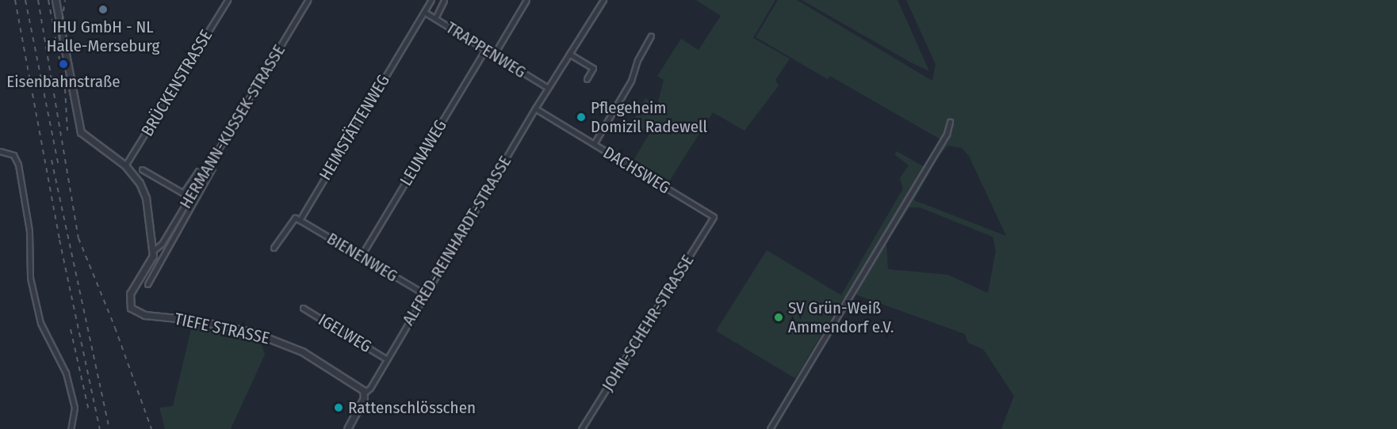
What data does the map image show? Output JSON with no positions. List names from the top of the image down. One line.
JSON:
{"streets":{"street":["TRAPPENWEG","BRÜCKENSTRASSE","HERMANN-KUSSEK-STRASSE","HEIMSTÄTTENWEG","LEUNAWEG","DACHSWEG","ALFRED-REINHARDT-STRASSE","BIENENWEG","JOHN-SCHEHR-STRASSE","TIEFE STRASSE","IGELWEG"]},"crossings":[["TRAPPENWEG","HEIMSTÄTTENWEG"],["TRAPPENWEG","LEUNAWEG"],["TRAPPENWEG","ALFRED-REINHARDT-STRASSE"],["HERMANN-KUSSEK-STRASSE","TIEFE STRASSE"],["HEIMSTÄTTENWEG","BIENENWEG"],["LEUNAWEG","BIENENWEG"],["DACHSWEG","ALFRED-REINHARDT-STRASSE"],["DACHSWEG","JOHN-SCHEHR-STRASSE"],["ALFRED-REINHARDT-STRASSE","BIENENWEG"],["ALFRED-REINHARDT-STRASSE","TIEFE STRASSE"],["ALFRED-REINHARDT-STRASSE","IGELWEG"]],"places":["IHU GmbH - NL Halle-Merseburg","Eisenbahnstraße","Pflegeheim Domizil Radewell","SV Grün-Weiß Ammendorf e.V.","Rattenschlösschen"]}
